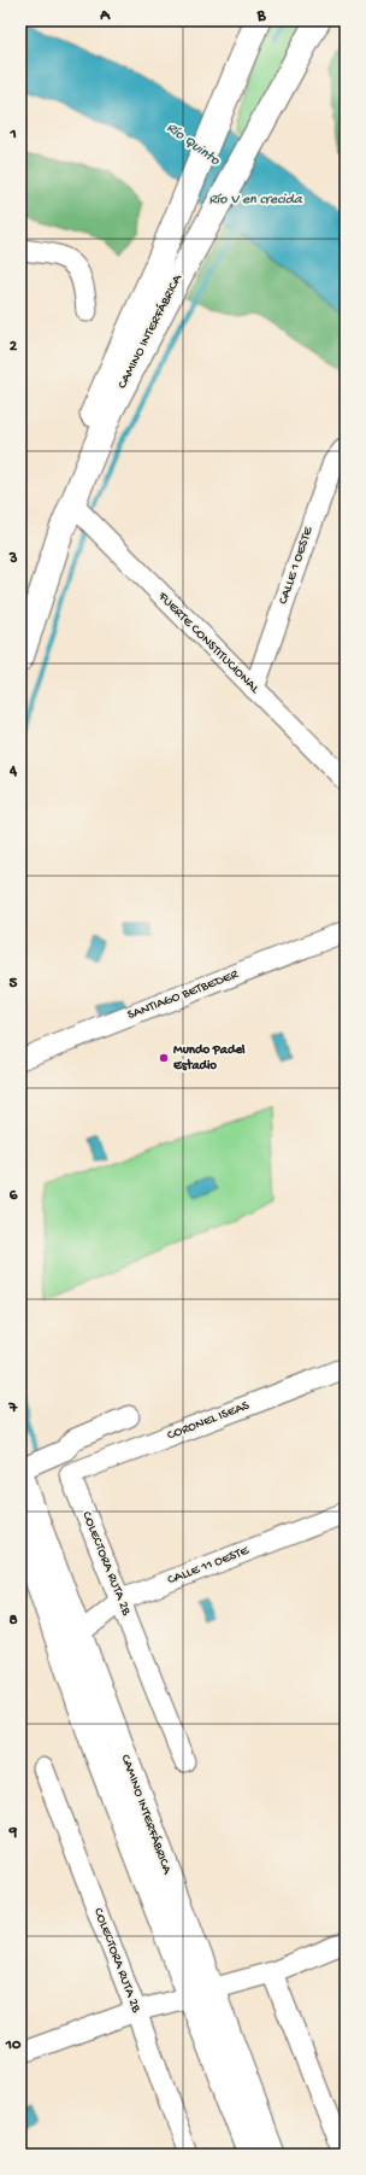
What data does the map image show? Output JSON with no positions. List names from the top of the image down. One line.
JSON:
{"streets":{"main road":["CAMINO INTERFÁBRICA"],"street":["CALLE 1 OESTE","FUERTE CONSTITUCIONAL","SANTIAGO BETBEDER","CORONEL ISEAS","COLECTORA RUTA 2B","CALLE 11 OESTE"]},"crossings":[["CAMINO INTERFÁBRICA","FUERTE CONSTITUCIONAL"],["CAMINO INTERFÁBRICA","CALLE 11 OESTE"],["CALLE 1 OESTE","FUERTE CONSTITUCIONAL"],["CORONEL ISEAS","COLECTORA RUTA 2B"],["COLECTORA RUTA 2B","CALLE 11 OESTE"]],"water":["Río Quinto","Río V en crecida"],"places":["Mundo Padel Estadio"],"grid":{"columns":["A","B"],"rows":["1","2","3","4","5","6","7","8","9","10"]}}
